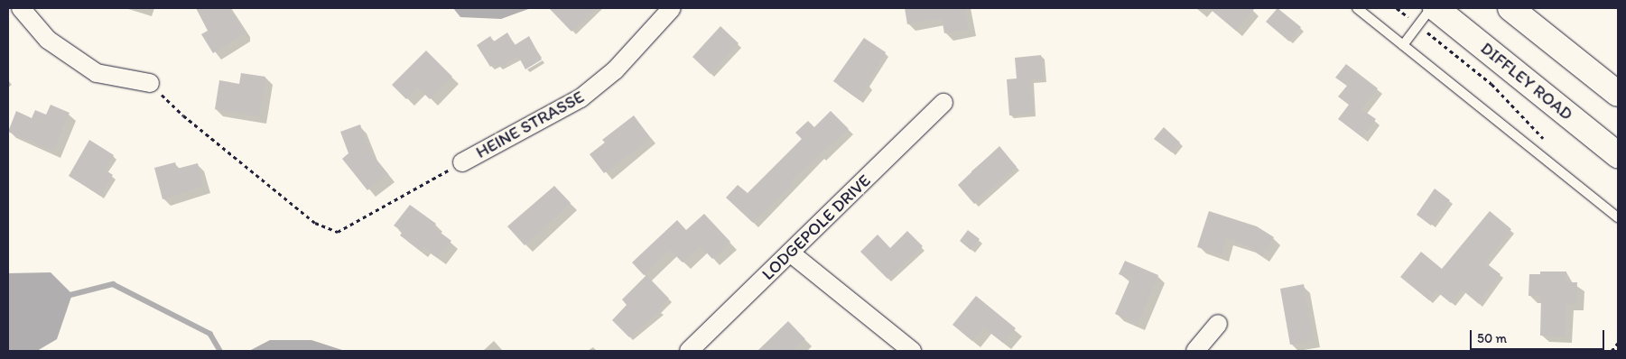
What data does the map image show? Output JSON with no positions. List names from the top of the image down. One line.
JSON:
{"streets":{"main road":["DIFFLEY ROAD"],"street":["HEINE STRASSE","LODGEPOLE DRIVE"]},"scale_bar":"50 m"}
